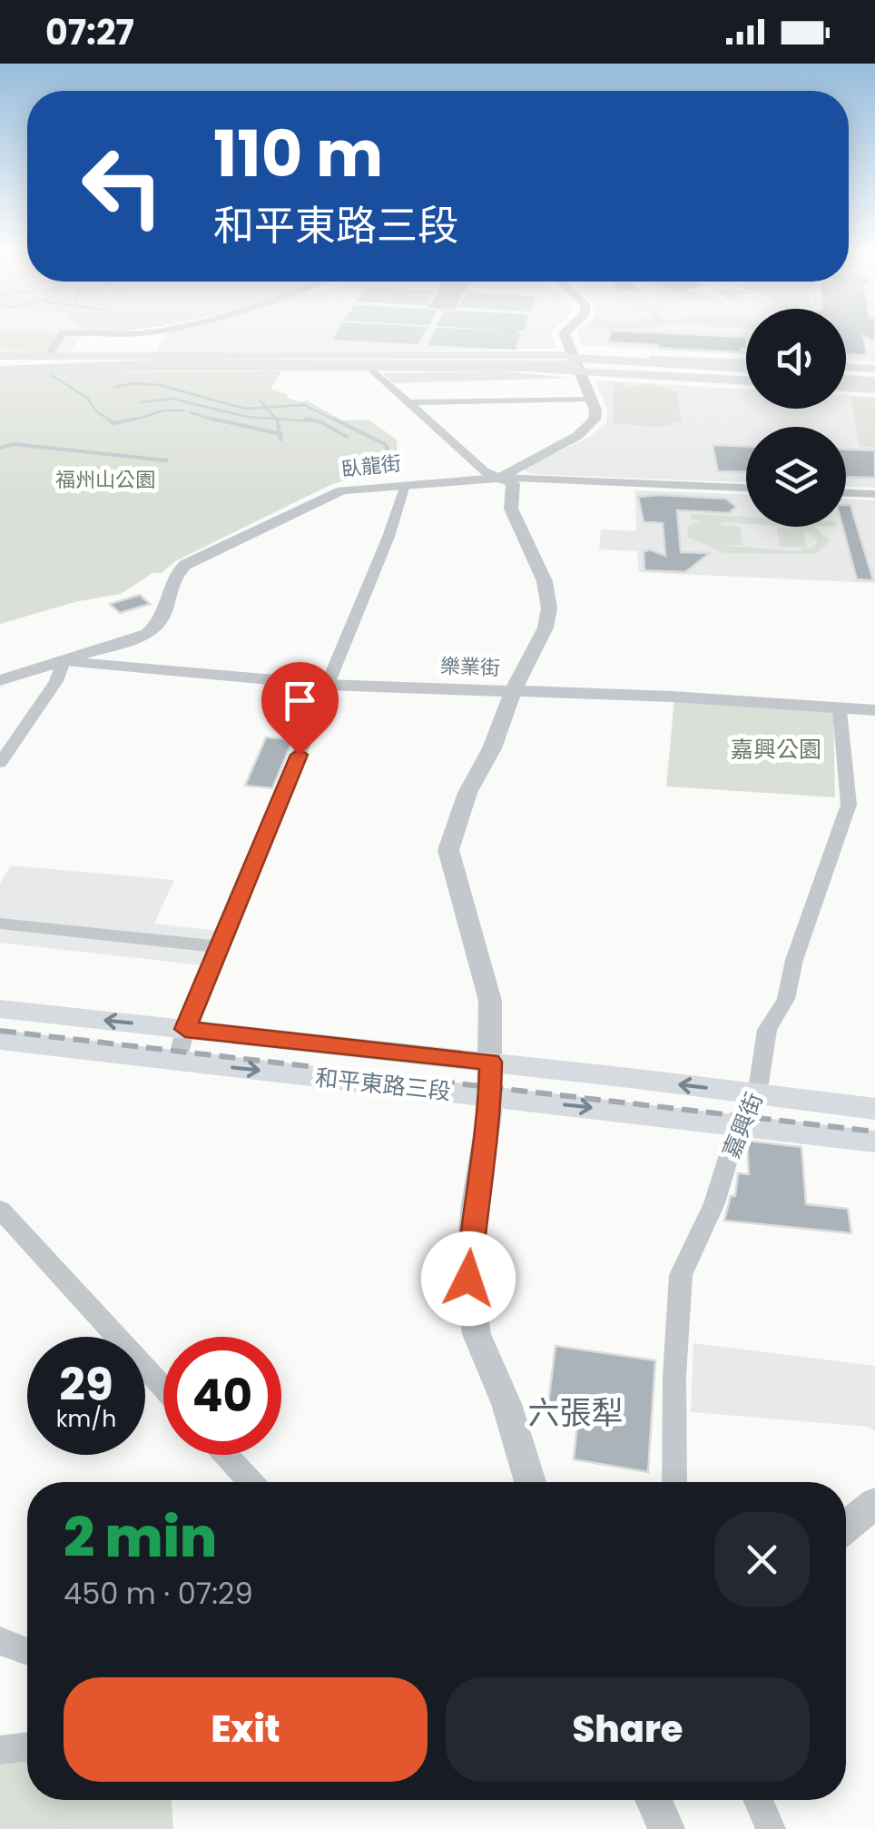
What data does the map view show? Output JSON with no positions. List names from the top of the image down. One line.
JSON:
{"streets":{"main road":["和平東路三段"],"street":["臥龍街","樂業街","嘉興街"]},"crossings":[["臥龍街","樂業街"],["樂業街","嘉興街"],["和平東路三段","嘉興街"]],"districts":["六張犁"],"parks":["福州山公園","嘉興公園"],"page":{"status":"07:27","turn":["110 m","和平東路三段"],"speed":"29 km/h","limit":"40","heading":["2 min","450 m · 07:29"],"buttons":["Exit","Share"]}}
